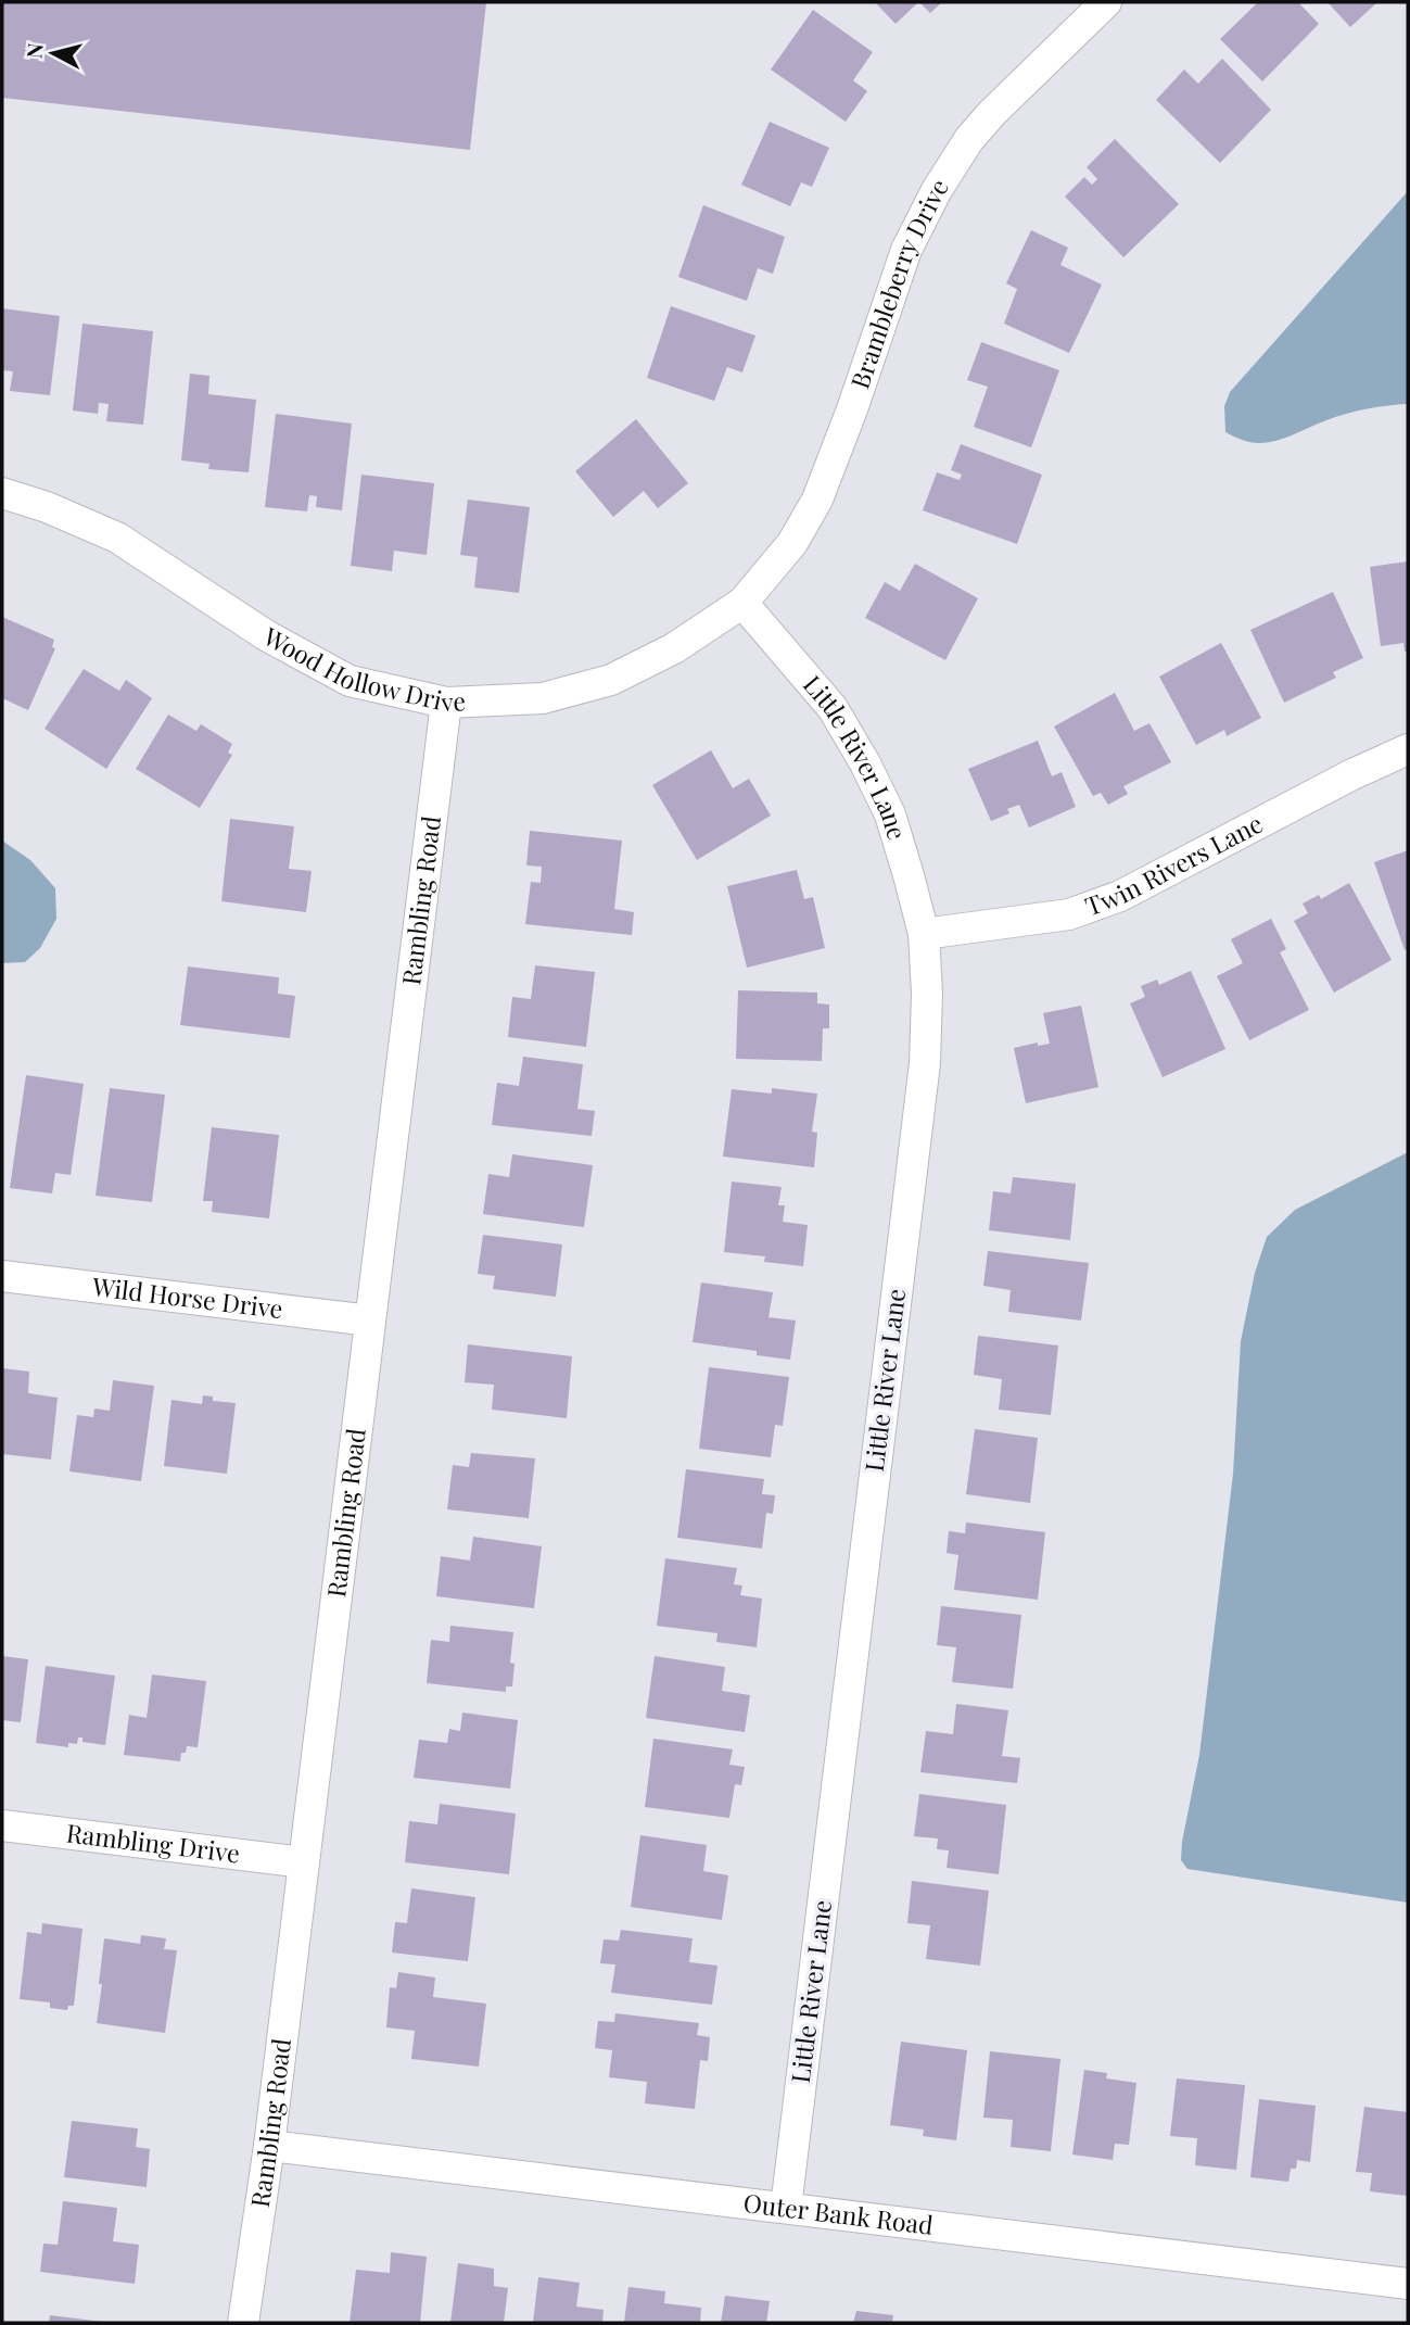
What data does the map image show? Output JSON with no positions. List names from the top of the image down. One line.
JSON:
{"streets":{"street":["Brambleberry Drive","Wood Hollow Drive","Little River Lane","Twin Rivers Lane","Rambling Road","Wild Horse Drive","Rambling Drive","Outer Bank Road"]},"crossings":[["Brambleberry Drive","Wood Hollow Drive"],["Brambleberry Drive","Little River Lane"],["Wood Hollow Drive","Little River Lane"],["Wood Hollow Drive","Rambling Road"],["Little River Lane","Twin Rivers Lane"],["Little River Lane","Outer Bank Road"],["Rambling Road","Wild Horse Drive"],["Rambling Road","Rambling Drive"],["Rambling Road","Outer Bank Road"]],"north":"left"}
